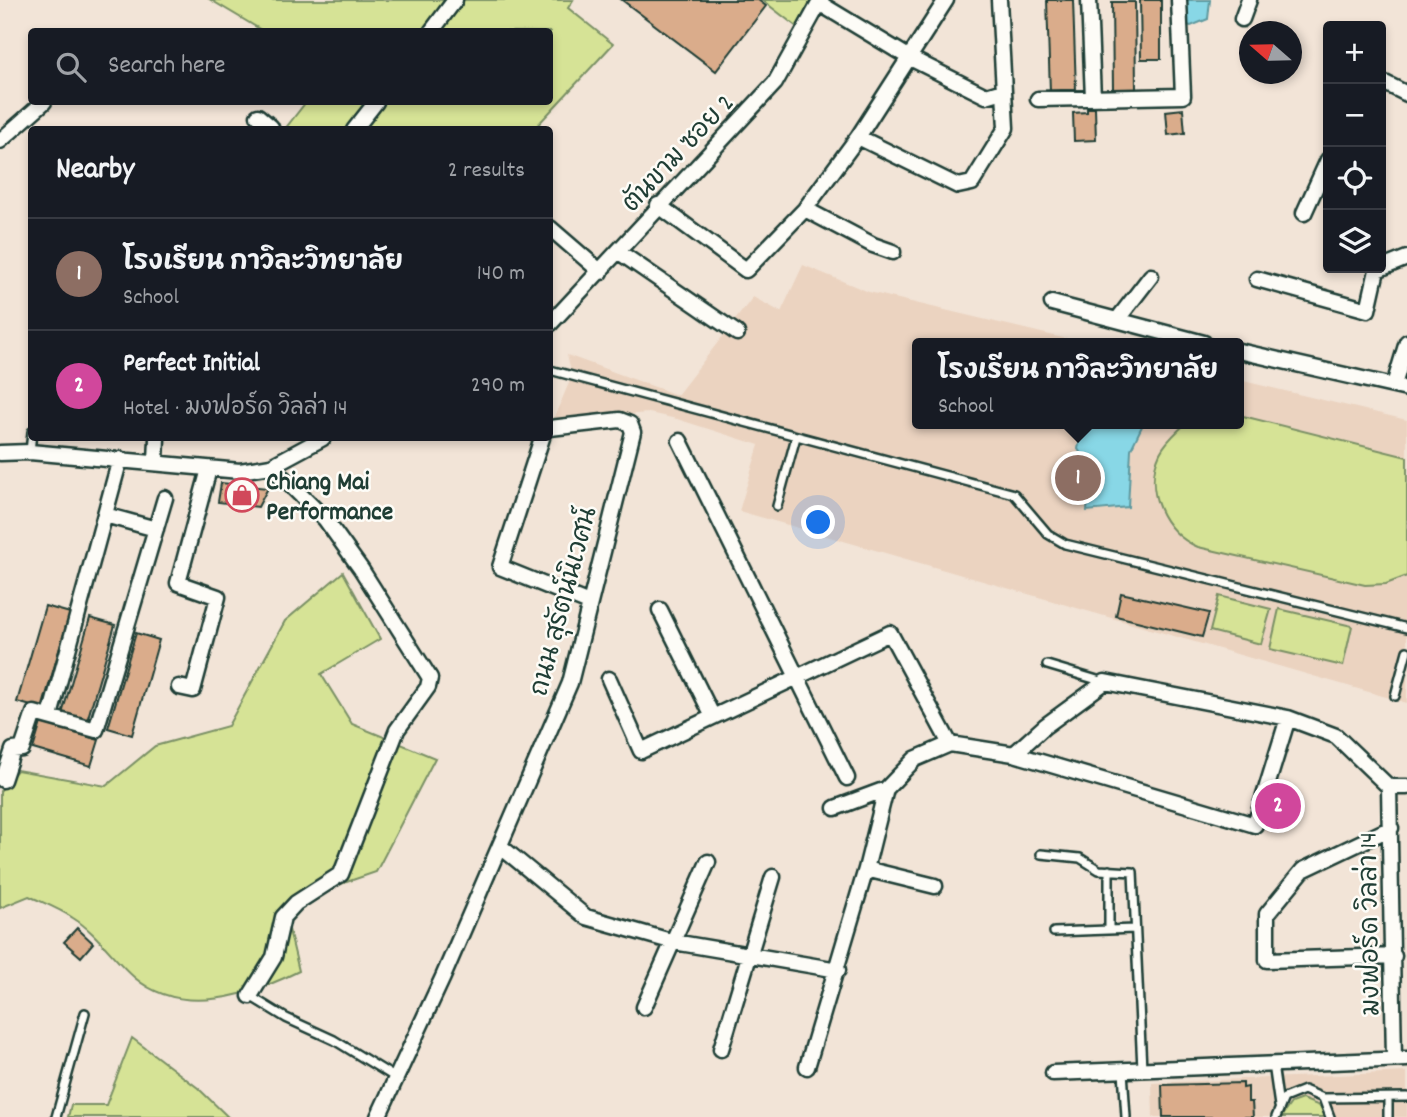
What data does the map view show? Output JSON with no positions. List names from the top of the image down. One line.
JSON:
{"streets":{"street":["ตันขาม ซอย 2","ถนน สุรัตน์นิเวศน์","มงฟอร์ด วิลล่า 14"]},"places":{"shop":["Chiang Mai Performance"]},"north":"left","page":{"map_buttons":["+","−"],"search":"Search here","heading":["Nearby","2 results"],"list":[{"mark":"1","name":"โรงเรียน กาวิละวิทยาลัย","note":"School","value":"140 m"},{"mark":"2","name":"Perfect Initial","note":"Hotel · มงฟอร์ด วิลล่า 14","value":"290 m"}],"popup":["โรงเรียน กาวิละวิทยาลัย","School"],"pins":["1","2"]}}
